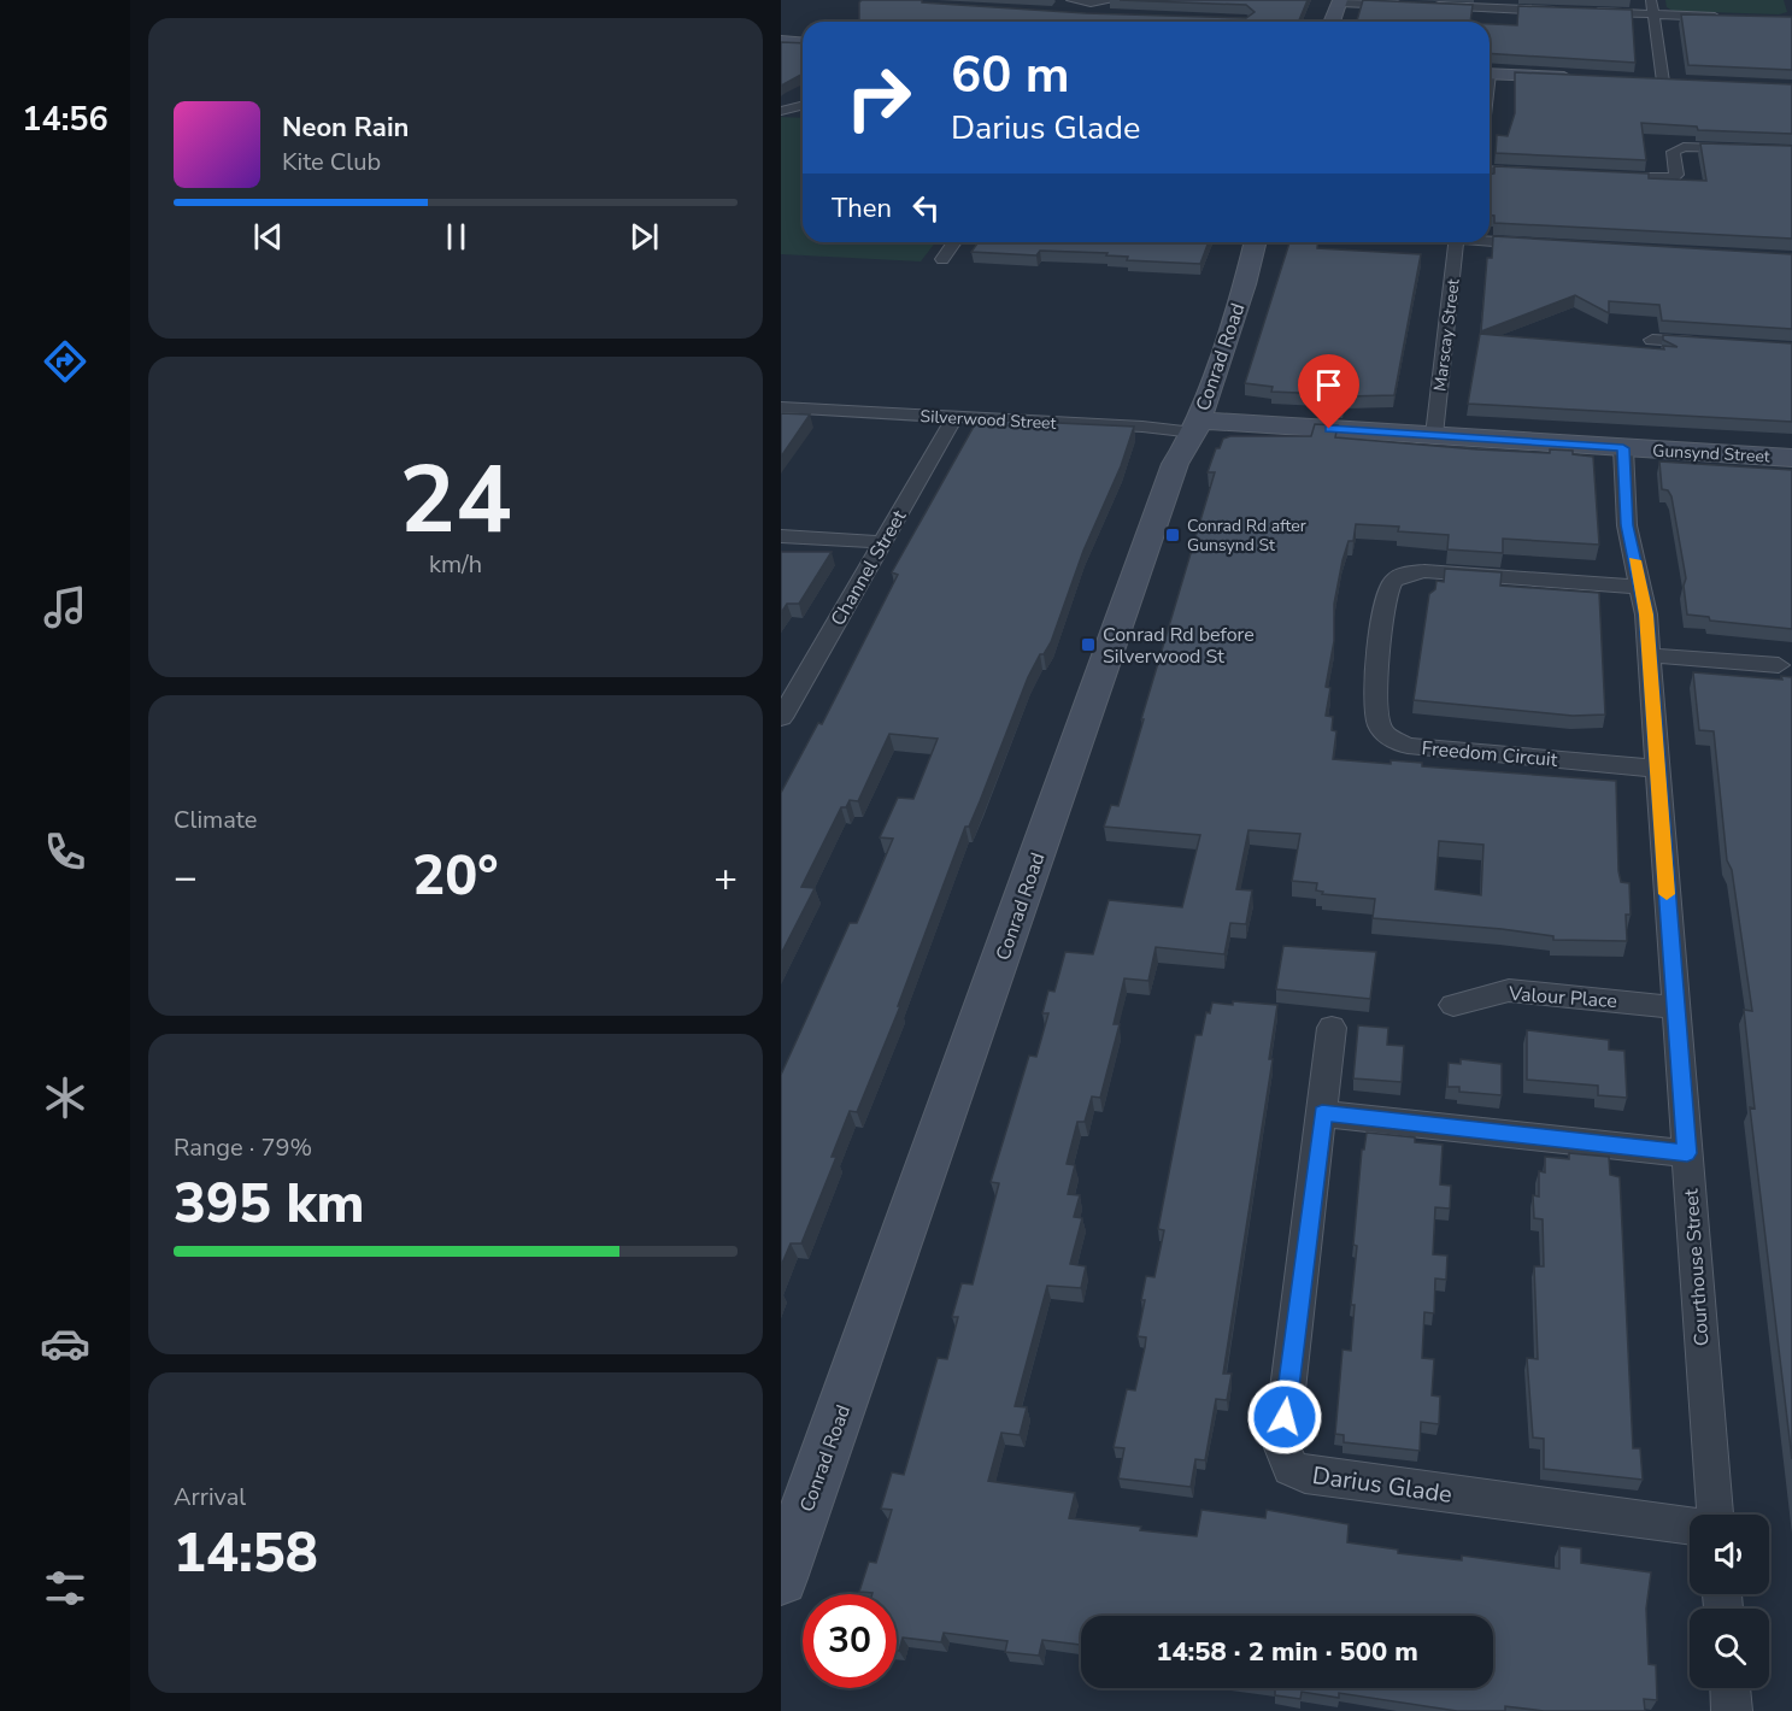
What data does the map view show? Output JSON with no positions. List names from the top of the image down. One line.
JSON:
{"streets":{"street":["Marscay Street","Conrad Road","Silverwood Street","Gunsynd Street","Channel Street","Freedom Circuit","Valour Place","Courthouse Street","Darius Glade"]},"crossings":[["Marscay Street","Gunsynd Street"],["Conrad Road","Silverwood Street"],["Conrad Road","Gunsynd Street"],["Silverwood Street","Gunsynd Street"],["Silverwood Street","Channel Street"],["Gunsynd Street","Courthouse Street"],["Freedom Circuit","Courthouse Street"],["Valour Place","Courthouse Street"]],"places":{"transit":["Conrad Rd after Gunsynd St","Conrad Rd before Silverwood St"]},"page":{"tabs":"14:56","turn":["60 m","Darius Glade"],"song":["Neon Rain","Kite Club"],"then":"Then","tile":[["24","km/h"],"Climate",["Range · 79%","395 km"],["Arrival","14:58"]],"heat":["−","20°","+"],"limit":"30","trip":"14:58 · 2 min · 500 m"}}
